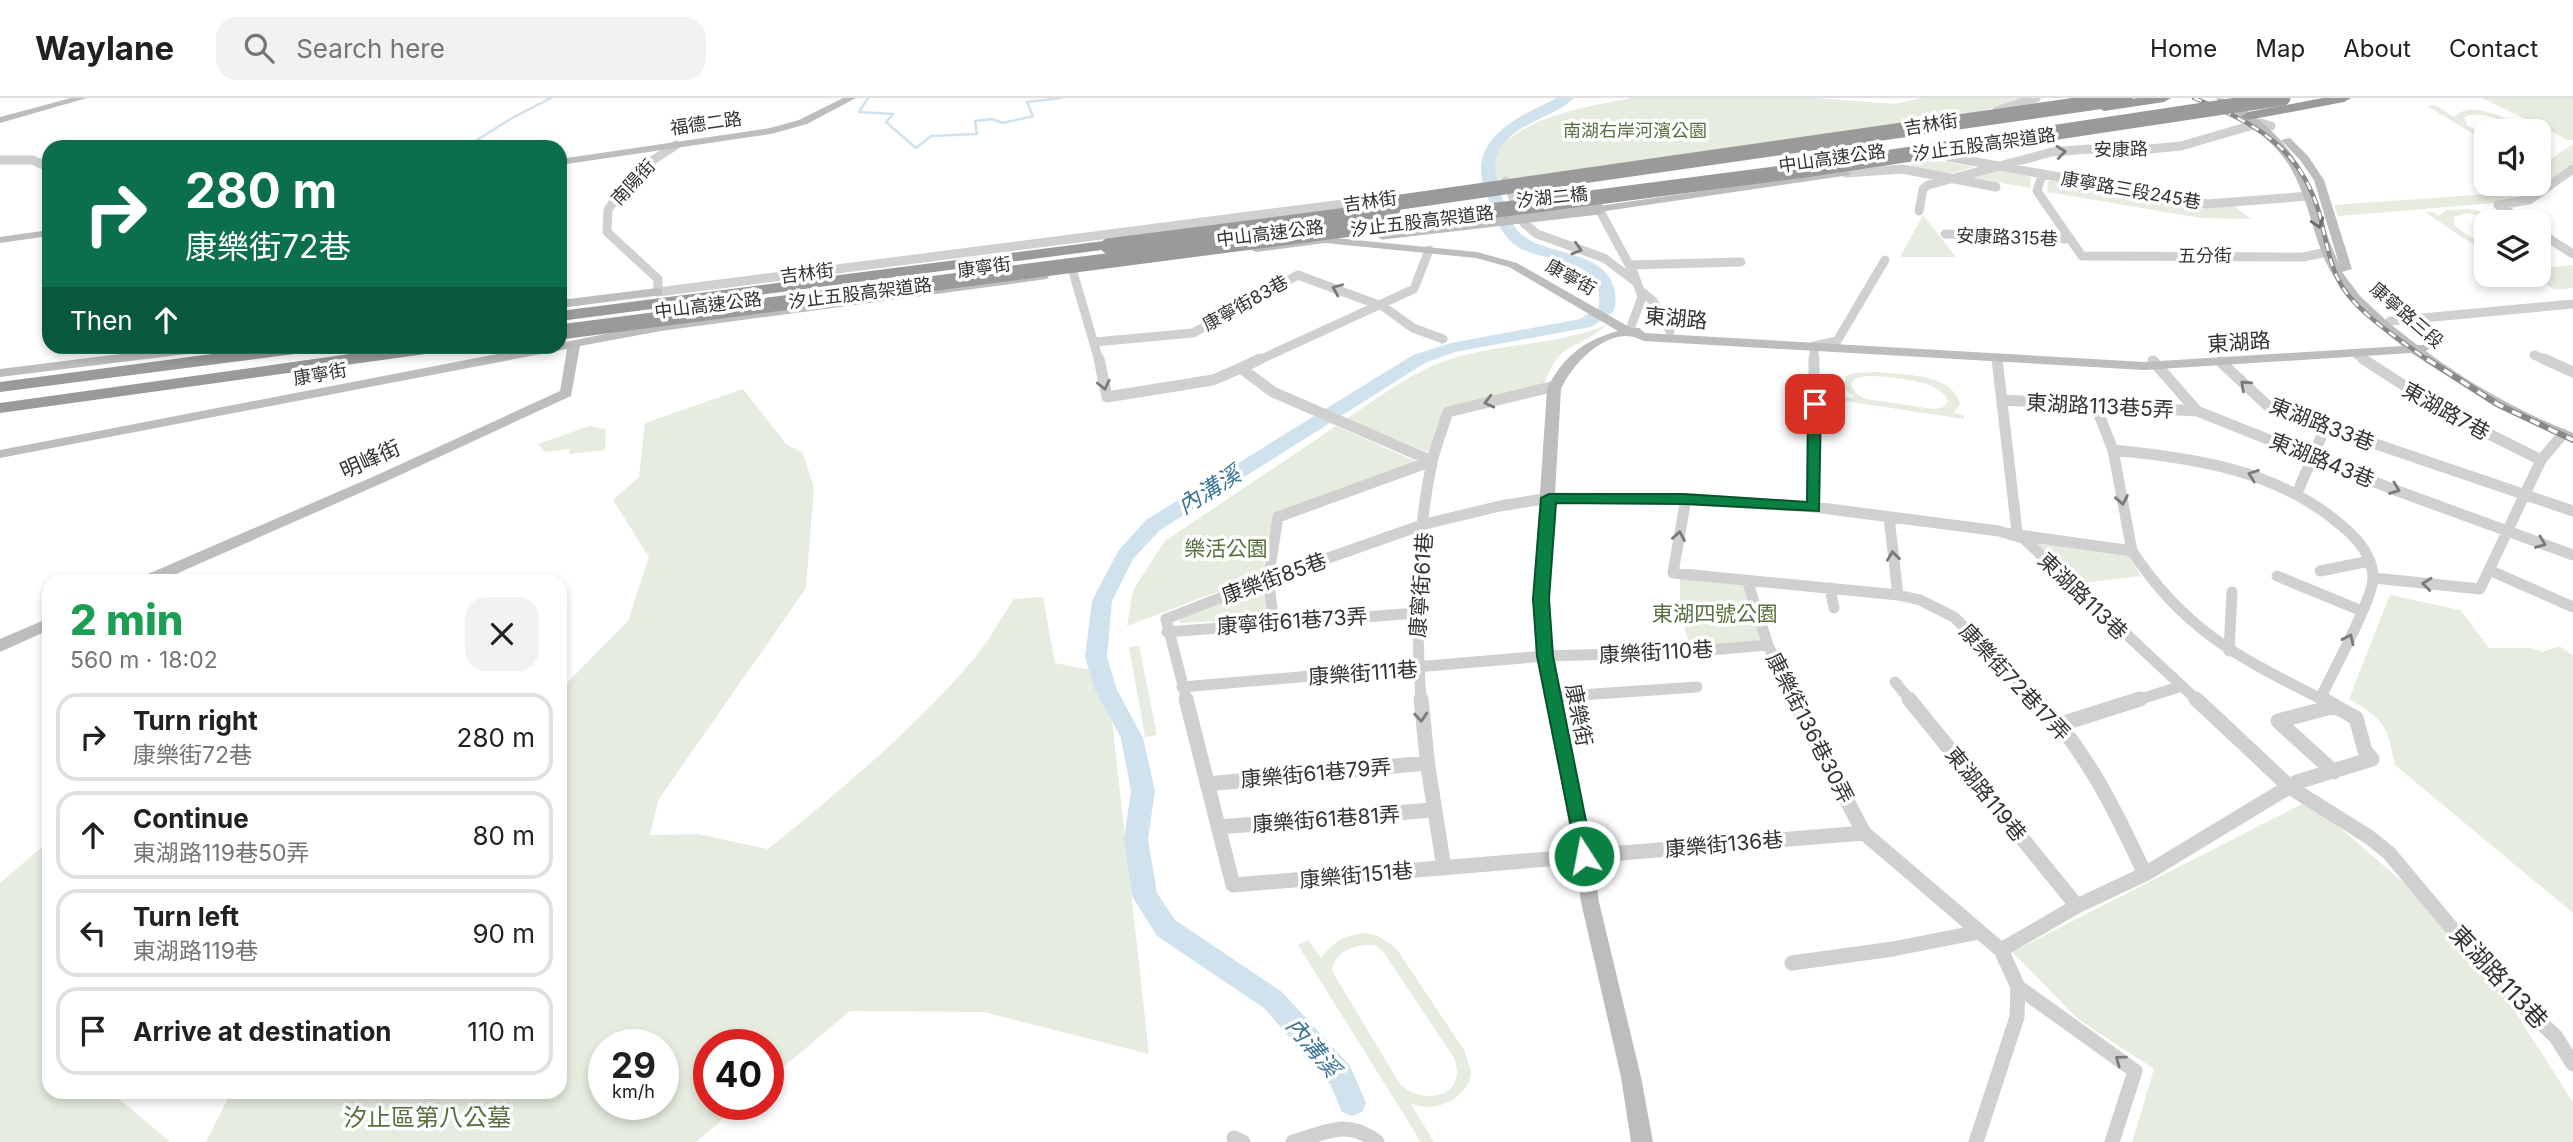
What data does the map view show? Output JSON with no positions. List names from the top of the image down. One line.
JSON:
{"streets":{"highway":["汐止五股高架道路","中山高速公路"],"street":["福德二路","吉林街","安康路","南陽街","康寧路三段245巷","汐湖二橋","安康路315巷","五分街","康寧街","康寧街83巷","康寧路三段","東湖路","東湖路113巷5弄","東湖路7巷","東湖路33巷","明峰街","東湖路43巷","康樂街85巷","康寧街61巷","東湖路113巷","康寧街61巷73弄","康樂街110巷","康樂街111巷","康樂街72巷17弄","康樂街","康樂街136巷30弄","康樂街61巷79弄","東湖路119巷","康樂街61巷81弄","康樂街136巷","康樂街151巷"]},"crossings":[["福德二路","南陽街"],["吉林街","南陽街"],["汐止五股高架道路","中山高速公路"],["安康路","康寧路三段245巷"],["安康路","康寧路三段"],["康寧路三段245巷","康寧路三段"],["汐湖二橋","康寧街"],["五分街","康寧路三段"],["康寧街","東湖路"],["康寧街","明峰街"],["康寧街","康樂街"],["康寧路三段","東湖路"],["東湖路","東湖路7巷"],["東湖路","東湖路33巷"],["東湖路","東湖路43巷"],["東湖路","康樂街"],["東湖路113巷5弄","東湖路43巷"],["康樂街85巷","康寧街61巷"],["康樂街85巷","東湖路113巷"],["康樂街85巷","康寧街61巷73弄"],["康樂街85巷","康樂街72巷17弄"],["康樂街85巷","康樂街"],["康寧街61巷","康寧街61巷73弄"],["康寧街61巷","康樂街111巷"],["康寧街61巷","康樂街"],["康寧街61巷","康樂街61巷79弄"],["康寧街61巷","康樂街61巷81弄"],["康寧街61巷","康樂街151巷"],["康樂街110巷","康樂街111巷"],["康樂街110巷","康樂街"],["康樂街110巷","康樂街136巷30弄"],["康樂街111巷","康樂街"],["康樂街72巷17弄","康樂街136巷30弄"],["康樂街","康樂街136巷"],["康樂街","康樂街151巷"],["康樂街136巷30弄","康樂街136巷"],["康樂街61巷79弄","康樂街151巷"],["康樂街61巷81弄","康樂街151巷"],["康樂街136巷","康樂街151巷"]],"one_way":["安康路"],"water":["內溝溪"],"parks":["南湖右岸河濱公園","樂活公園","東湖四號公園","汐止區第八公墓"],"page":{"header":"Waylane","search":"Search here","nav":["Home","Map","About","Contact"],"turn":["280 m","康樂街72巷"],"then":"Then","heading":["2 min","560 m · 18:02"],"list":[{"name":"Turn right","note":"康樂街72巷","value":"280 m"},{"name":"Continue","note":"東湖路119巷50弄","value":"80 m"},{"name":"Turn left","note":"東湖路119巷","value":"90 m"},{"name":"Arrive at destination","value":"110 m"}],"speed":"29 km/h","limit":"40"}}
